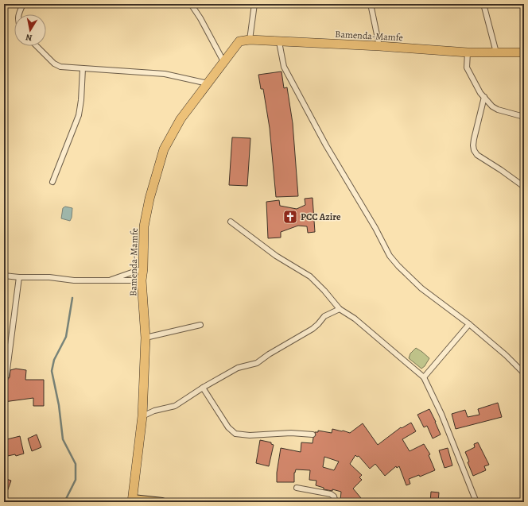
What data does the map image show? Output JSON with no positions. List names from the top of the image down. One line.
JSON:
{"streets":{"highway":["Bamenda-Mamfe"]},"places":{"church":["PCC Azire"]},"north":"bottom"}
